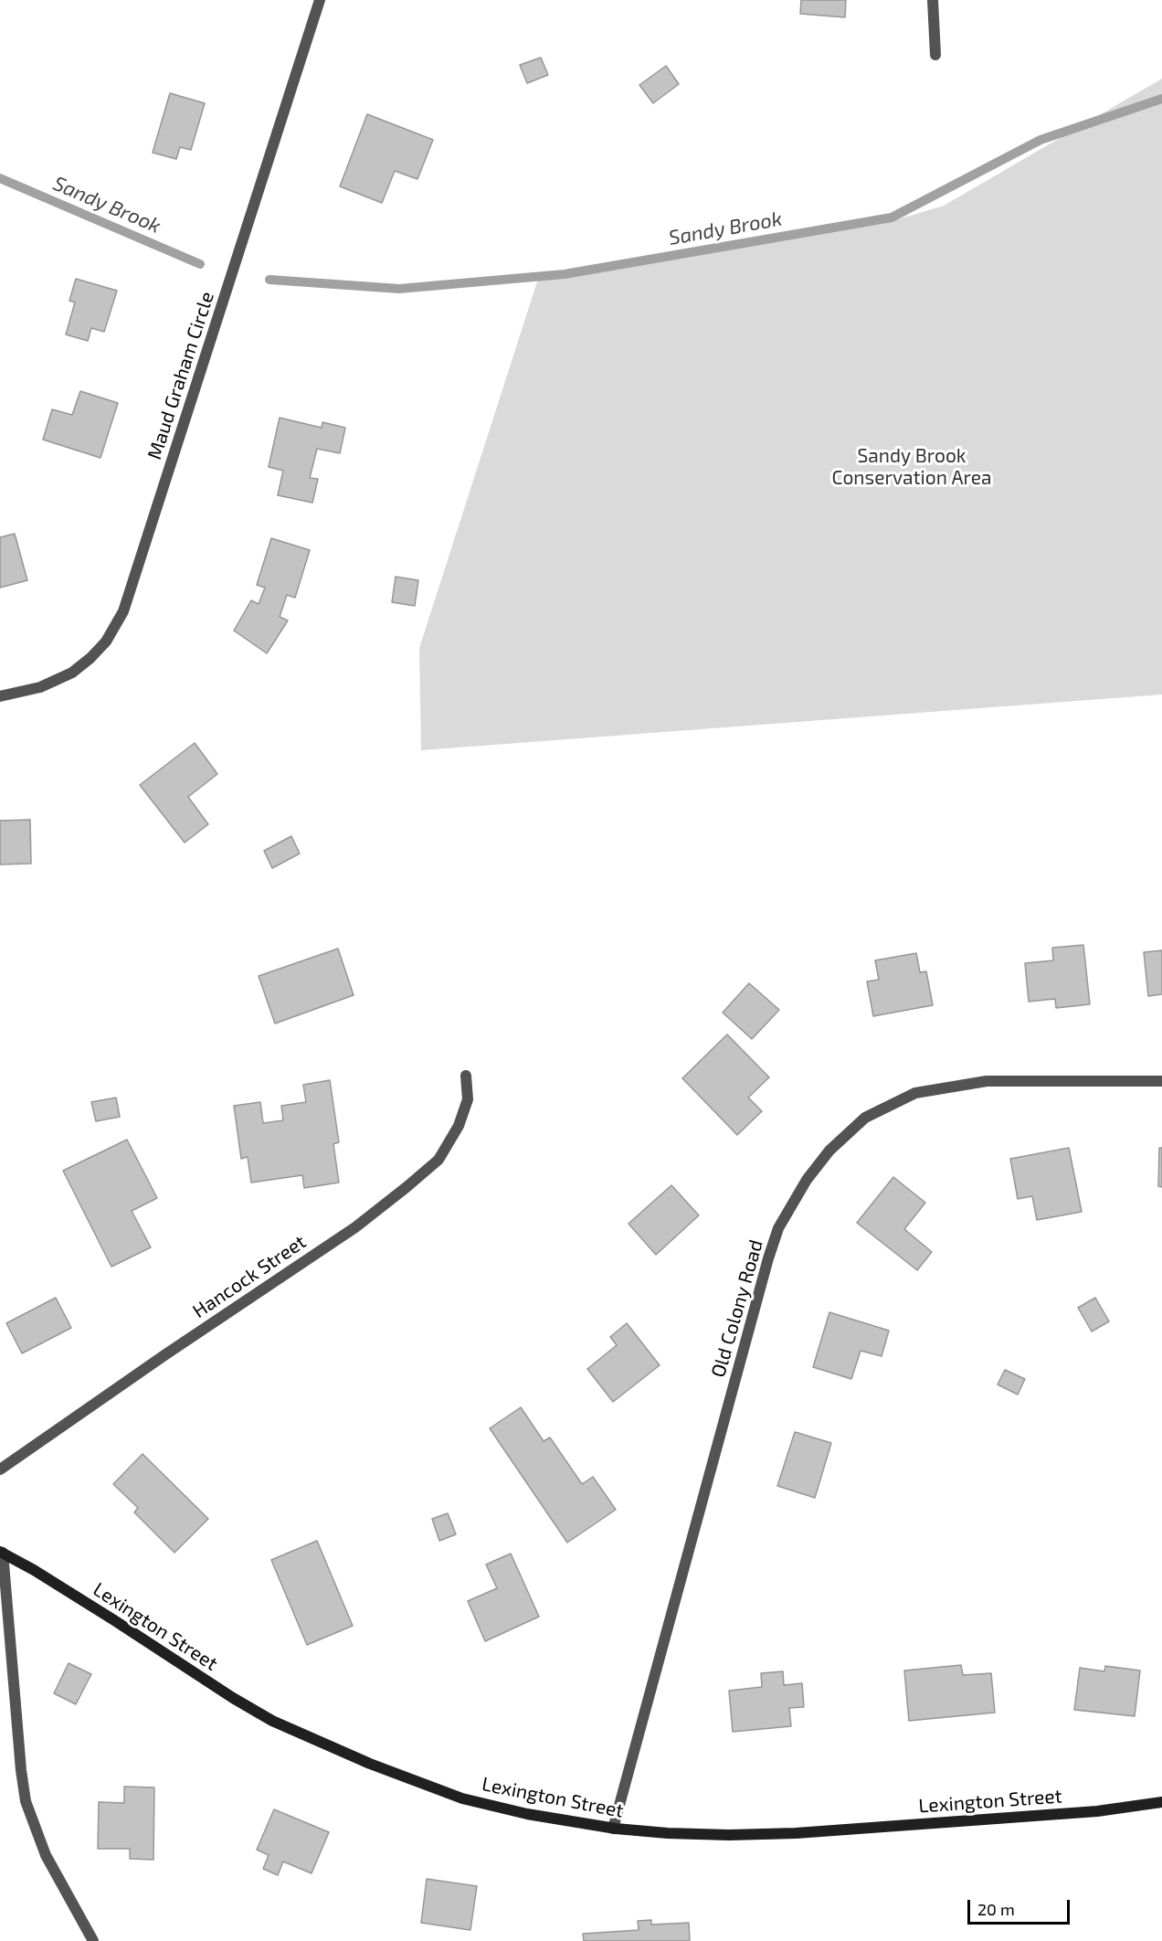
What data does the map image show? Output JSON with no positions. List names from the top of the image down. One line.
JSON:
{"streets":{"street":["Maud Graham Circle","Hancock Street","Old Colony Road","Lexington Street"]},"crossings":[["Old Colony Road","Lexington Street"]],"water":["Sandy Brook"],"parks":["Sandy Brook Conservation Area"],"scale_bar":"20 m"}
